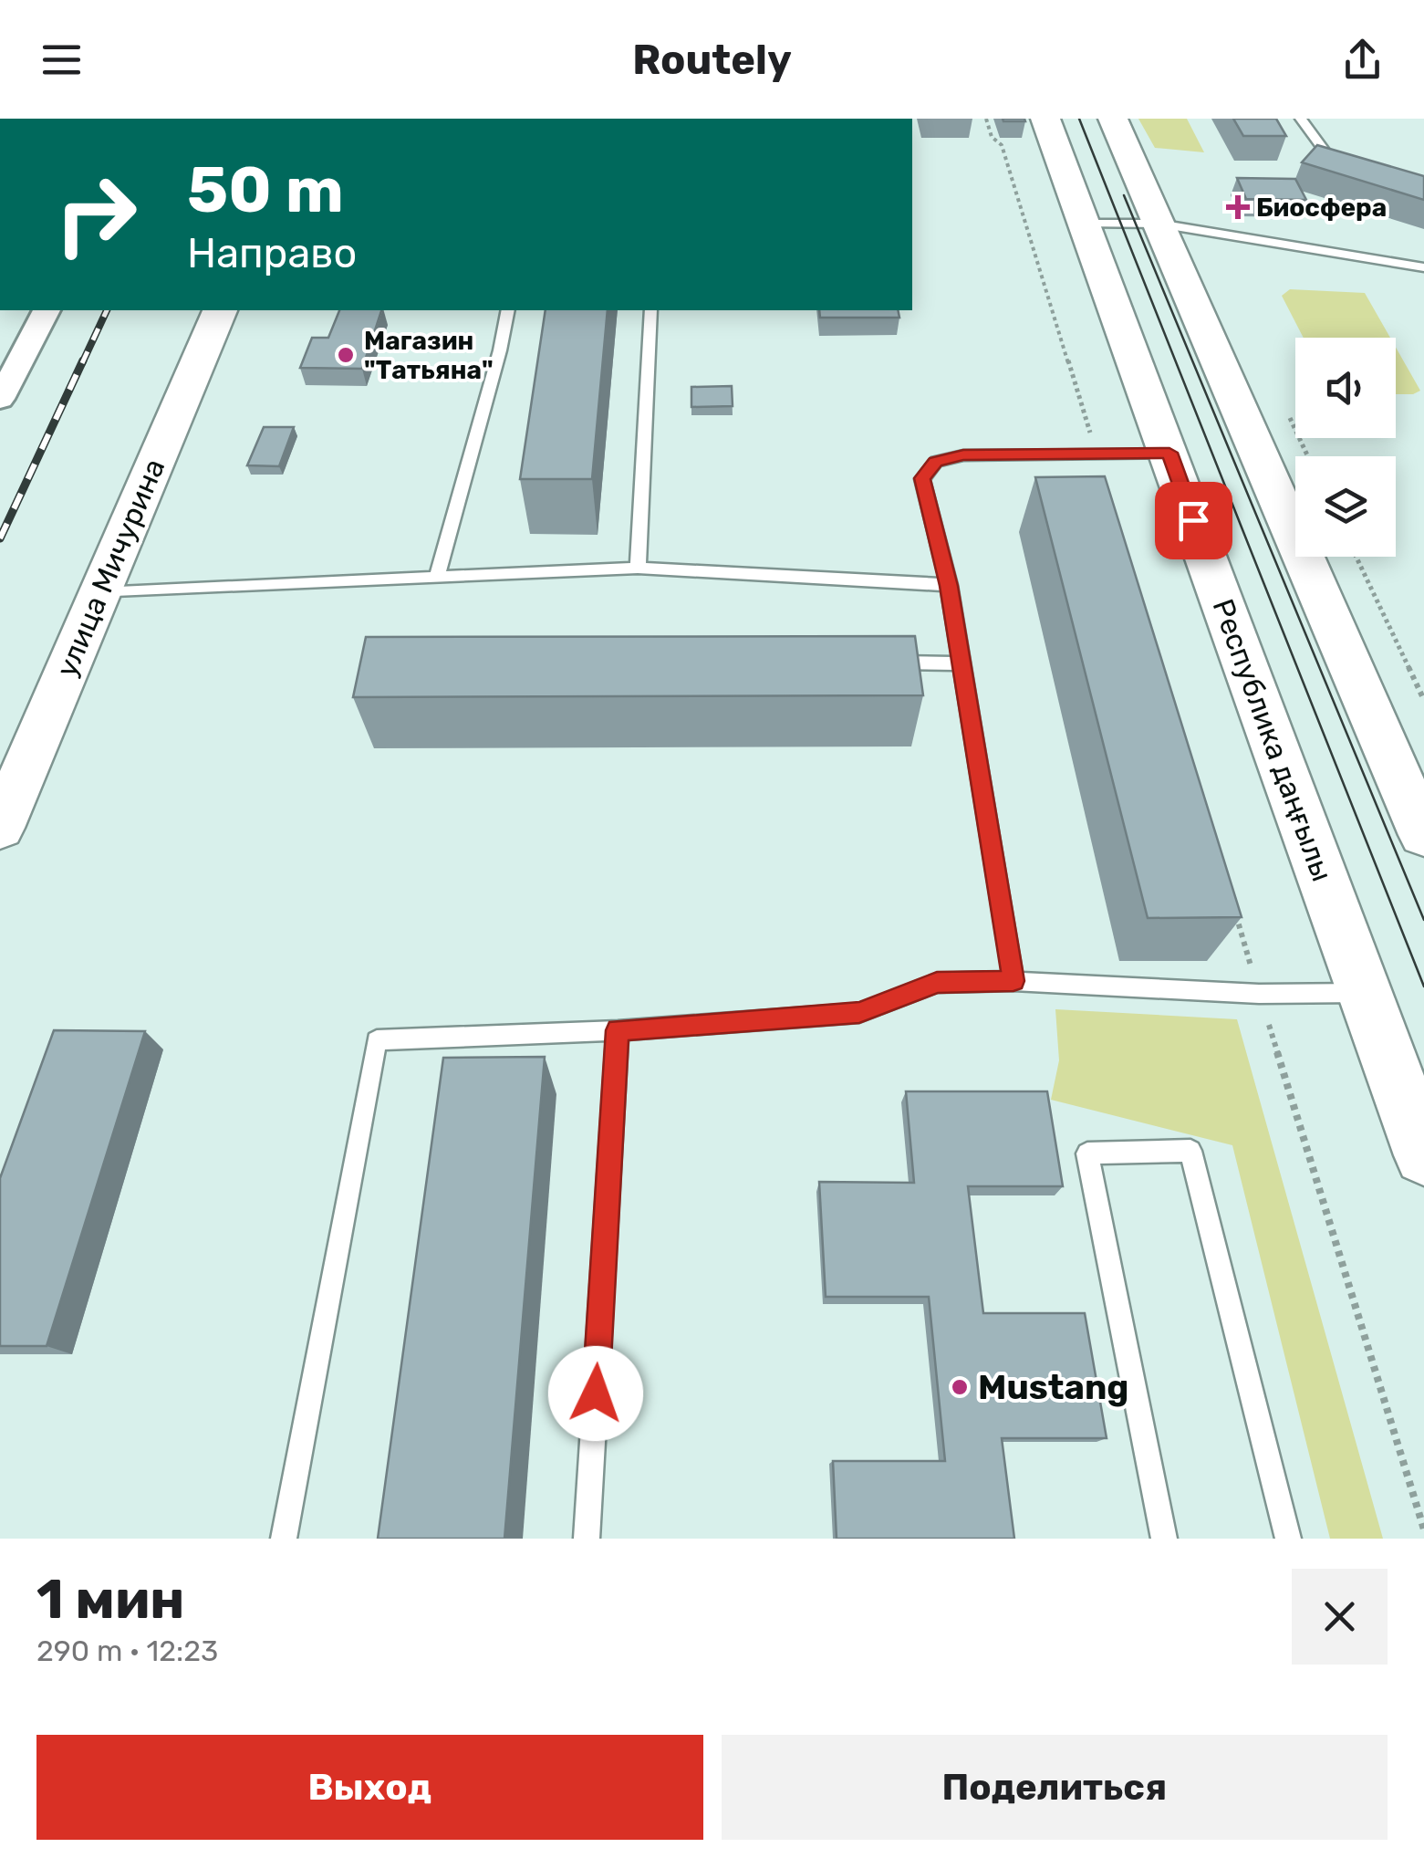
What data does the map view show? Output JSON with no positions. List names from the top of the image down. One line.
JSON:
{"streets":{"main road":["улица Мичурина","Республика даңғылы"]},"places":{"health":["Биосфера"],"other":["Магазин \"Татьяна\"","Mustang"]},"page":{"header":"Routely","turn":["50 m","Направо"],"heading":["1 мин","290 m · 12:23"],"buttons":["Выход","Поделиться"]}}
